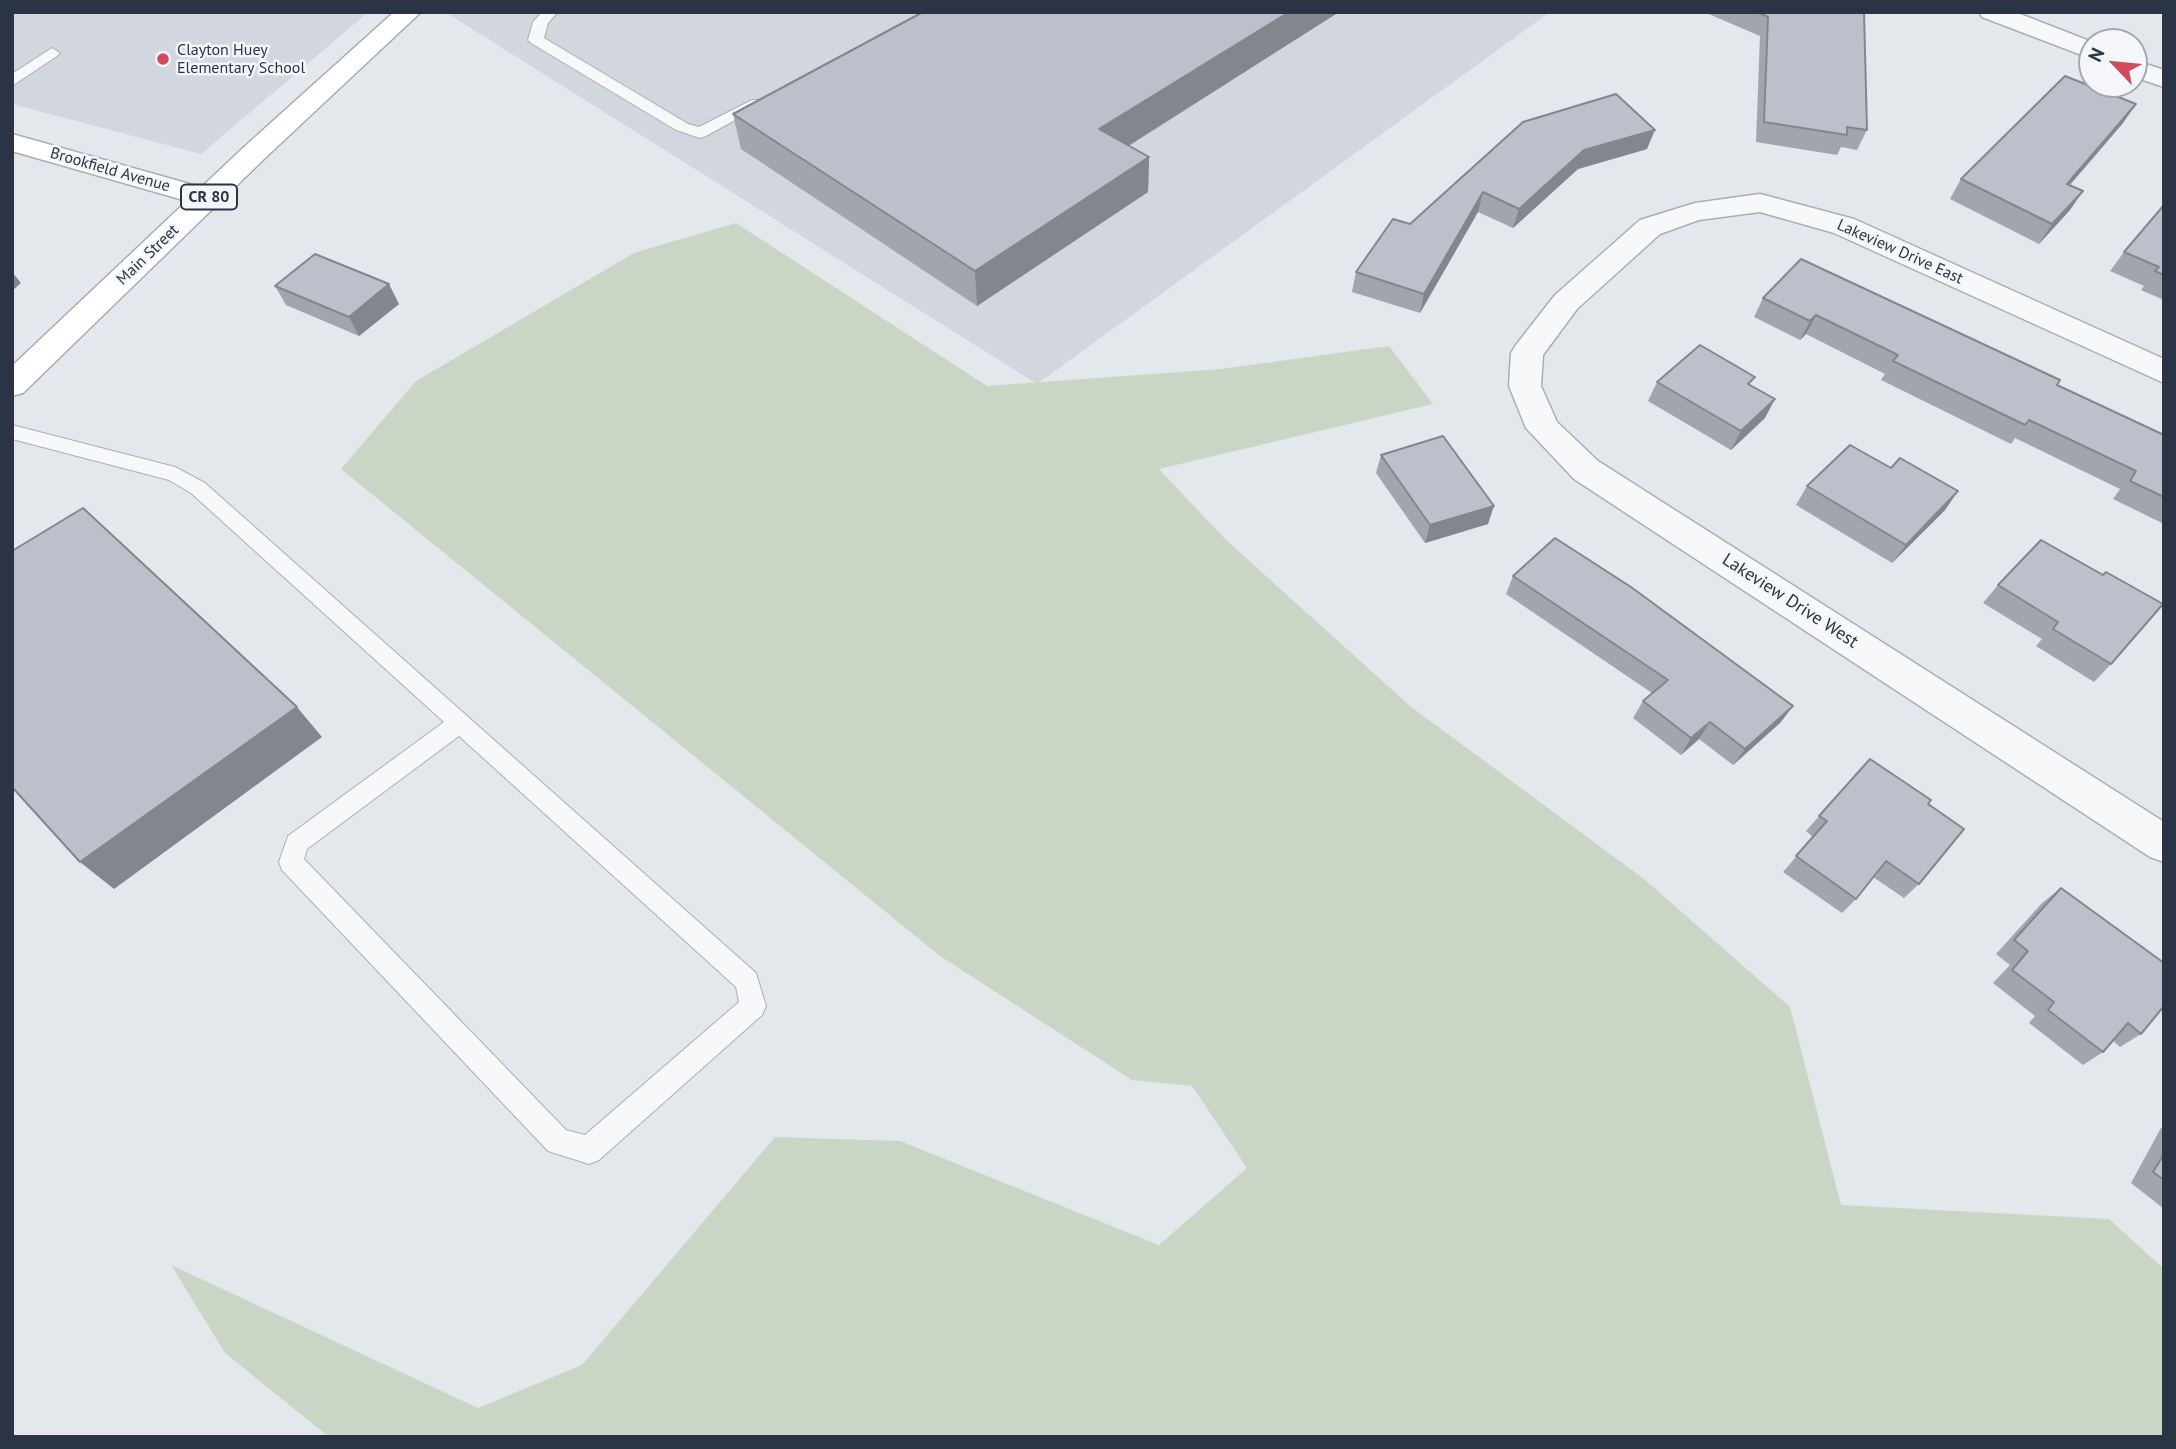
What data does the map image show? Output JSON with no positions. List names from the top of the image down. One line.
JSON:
{"streets":{"main road":["Brookfield Avenue","CR 80","Main Street"],"street":["Lakeview Drive East","Lakeview Drive West"]},"crossings":[["Brookfield Avenue","Main Street"],["Lakeview Drive East","Lakeview Drive West"]],"places":["Clayton Huey Elementary School"],"north":"top left"}
